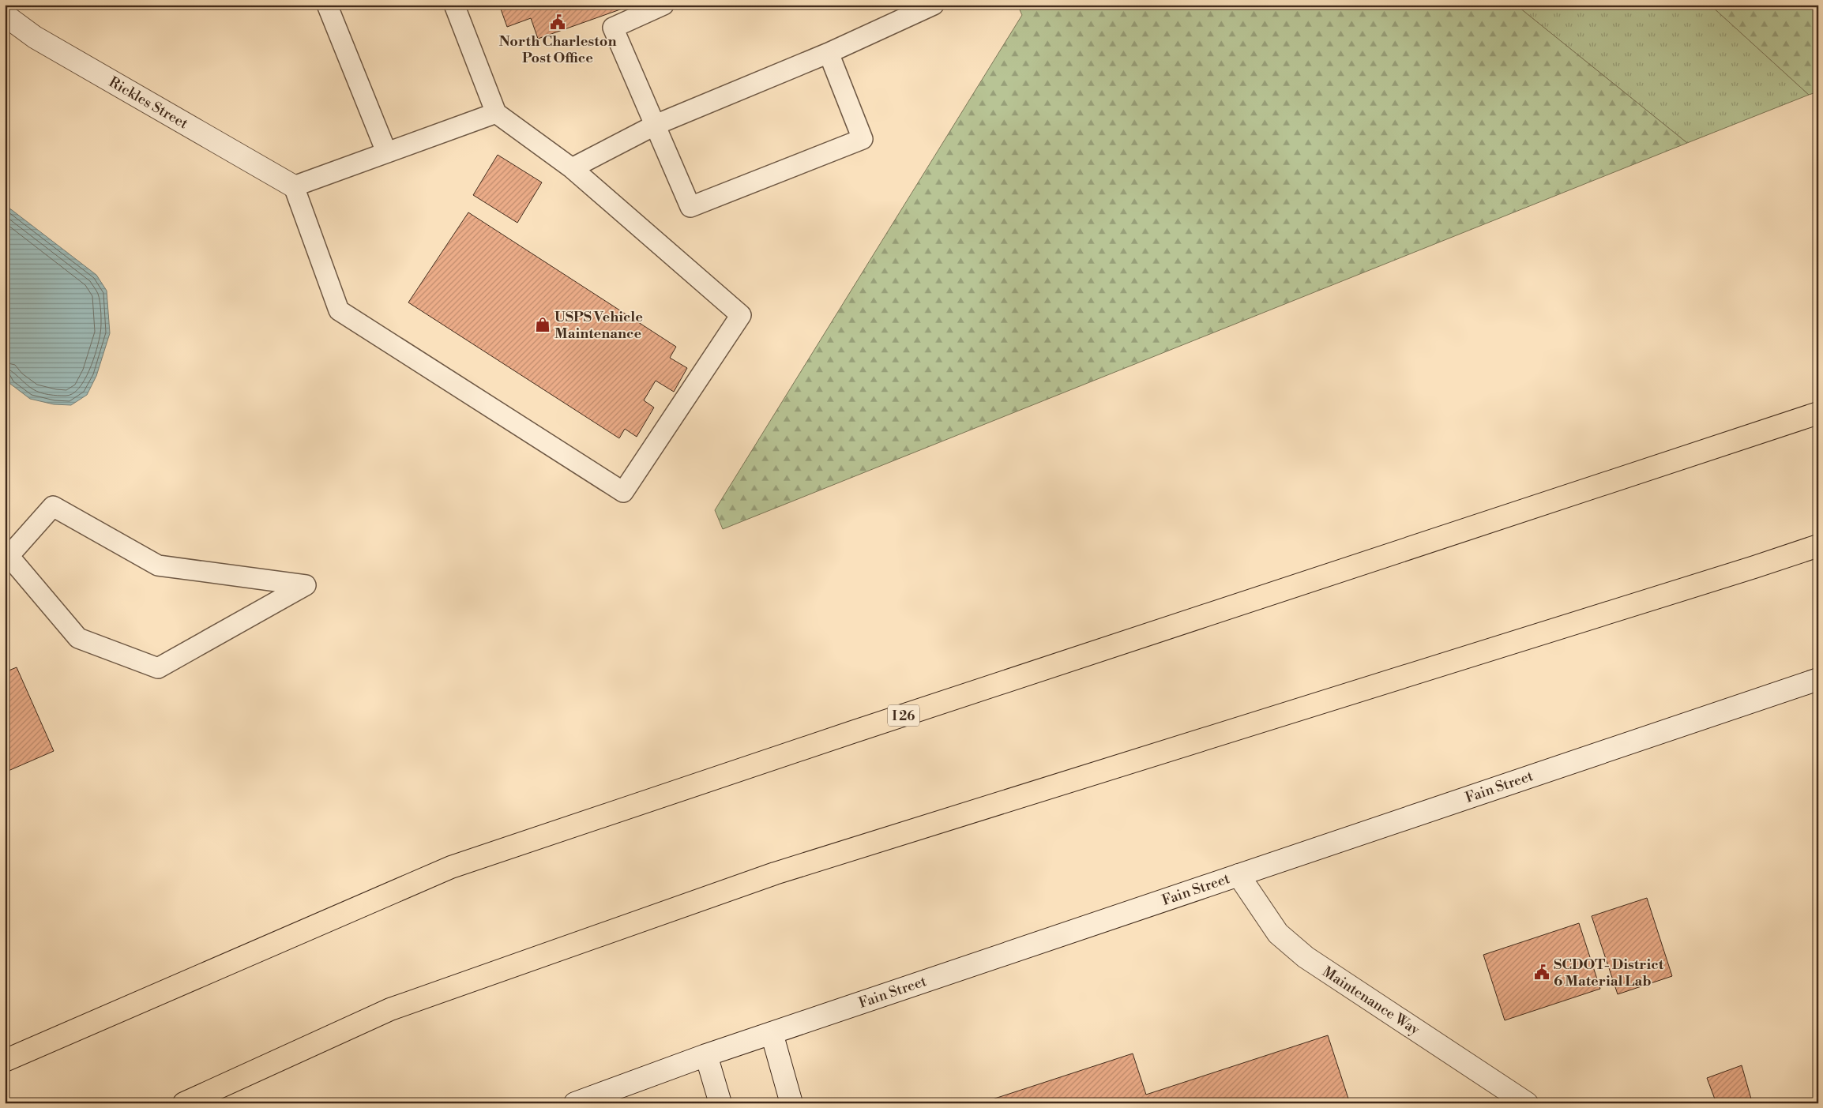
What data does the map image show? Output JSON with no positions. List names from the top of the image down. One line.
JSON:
{"streets":{"highway":["I 26"],"street":["Rickles Street","Fain Street","Maintenance Way"]},"crossings":[["Fain Street","Maintenance Way"]],"places":{"public building":["North Charleston Post Office","SCDOT- District 6 Material Lab"],"shop":["USPS Vehicle Maintenance"]}}
